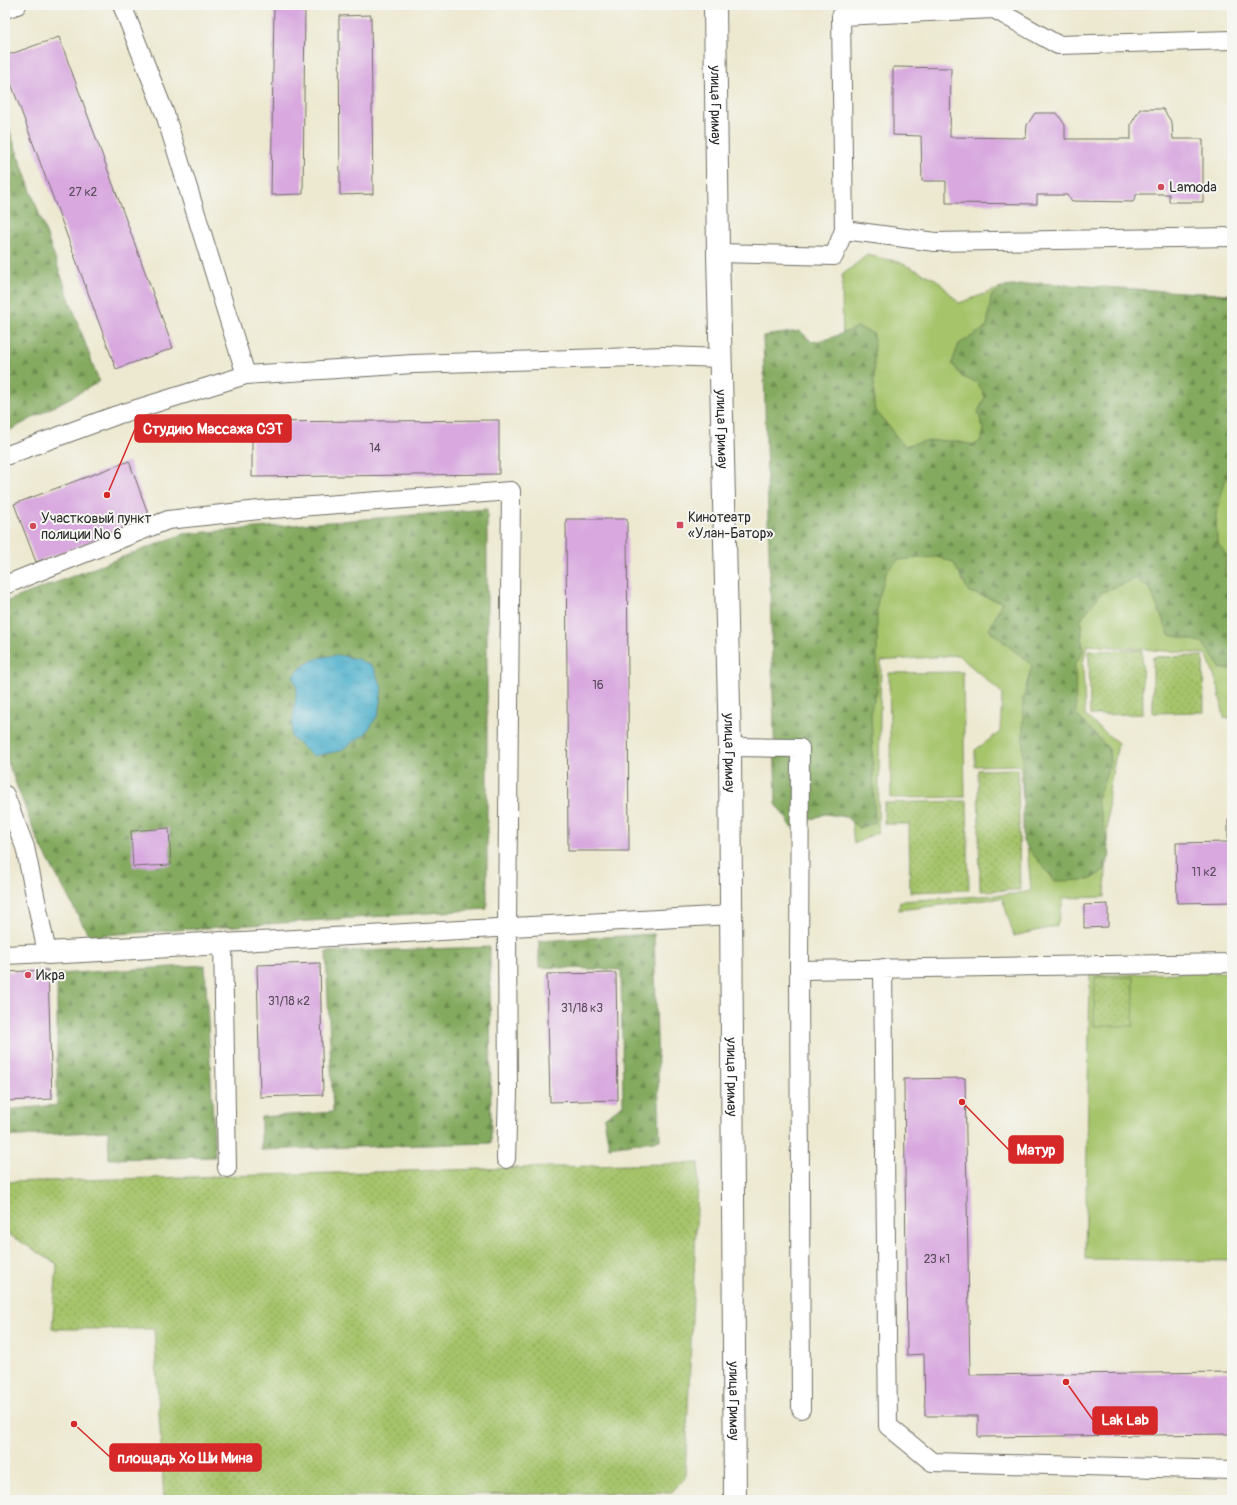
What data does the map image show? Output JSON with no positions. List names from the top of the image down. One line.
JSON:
{"streets":{"street":["улица Гримау"]},"places":{"other":["Lamoda","Студию Массажа СЭТ","Участковый пункт полиции № 6","Икра","Матур","Lak Lab","площадь Хо Ши Мина"],"transit":["Кинотеатр «Улан-Батор»"]},"house_numbers":["27 к2","14","16","11 к2","31/18 к2","31/18 к3","23 к1"]}
